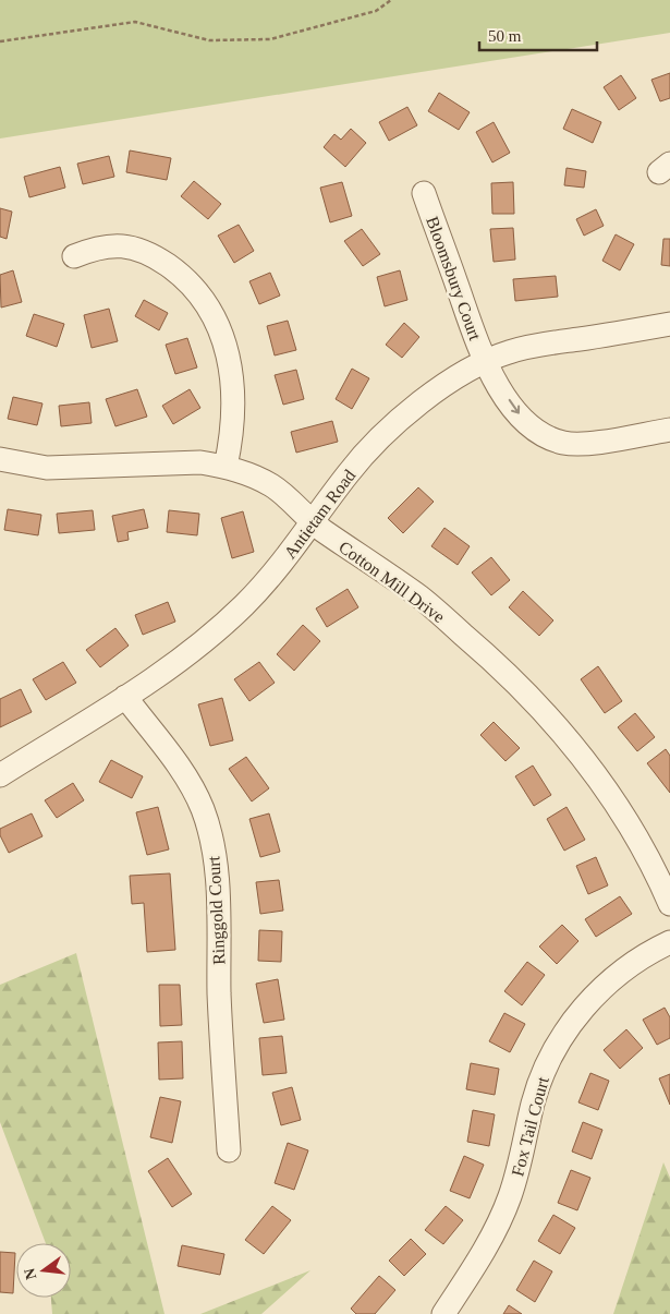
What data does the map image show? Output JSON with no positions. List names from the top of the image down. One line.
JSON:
{"streets":{"street":["Bloomsbury Court","Antietam Road","Cotton Mill Drive","Ringgold Court","Fox Tail Court"]},"crossings":[["Bloomsbury Court","Antietam Road"],["Antietam Road","Cotton Mill Drive"],["Antietam Road","Ringgold Court"]],"one_way":["Bloomsbury Court"],"scale_bar":"50 m","north":"left"}
